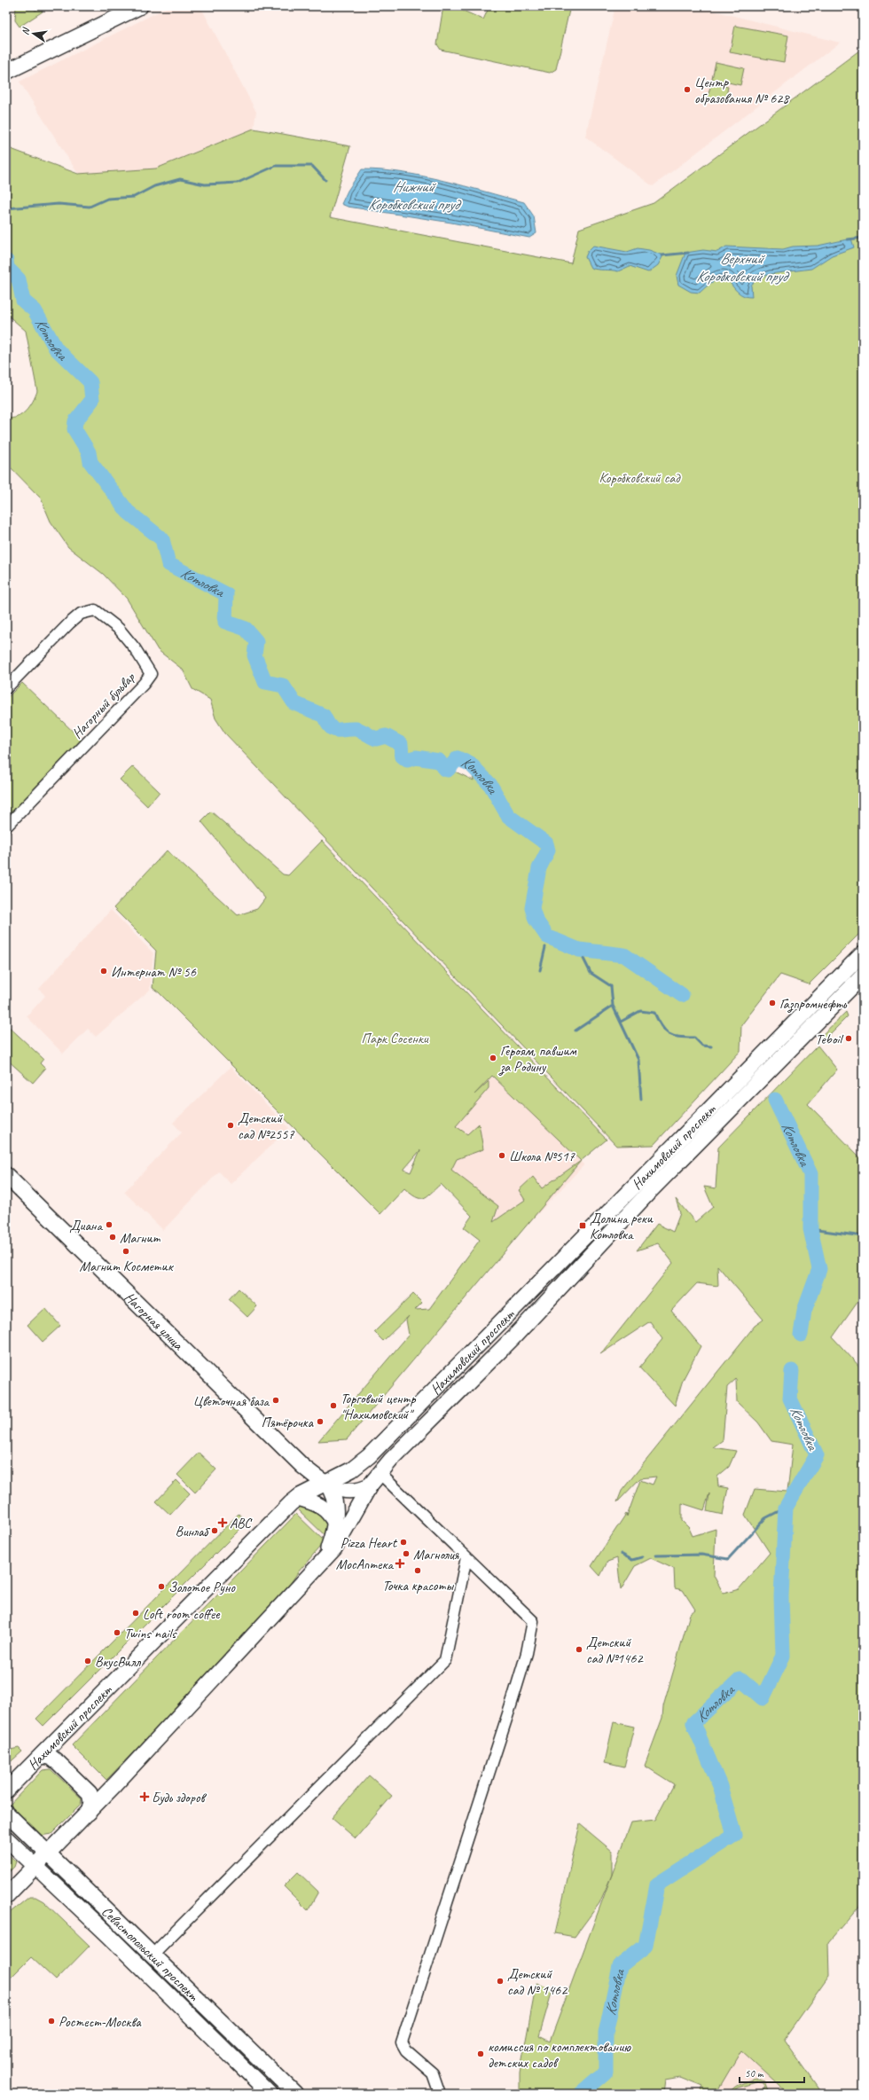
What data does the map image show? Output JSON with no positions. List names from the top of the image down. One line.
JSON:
{"streets":{"main road":["Нахимовский проспект","Нагорная улица","Севастопольский проспект"],"street":["Нагорный бульвар"]},"crossings":[["Нахимовский проспект","Нагорная улица"],["Нахимовский проспект","Севастопольский проспект"]],"water":["Нижний Коробковский пруд","Верхний Коробковский пруд","Котловка"],"parks":["Коробковский сад","Парк Сосенки"],"places":{"other":["Центр образования № 628","Интернат № 56","Газпромнефть","Teboil","Героям, павшим за Родину","Детский сад №2557","Школа №517","Диана","Магнит","Магнит Косметик","Цветочная база","Торговый центр \"Нахимовский\"","Пятёрочка","Винлаб","Pizza Heart","Магнолия","Точка красоты","Золотое Руно","Loft room coffee","Twins nails","Детский сад №1462","ВкусВилл","Детский сад № 1462","Ростест-Москва","комиссия по комплектованию детских садов"],"transit":["Долина реки Котловка"],"health":["ABC","МосАптека","Будь здоров"]},"scale_bar":"50 m","north":"left"}
